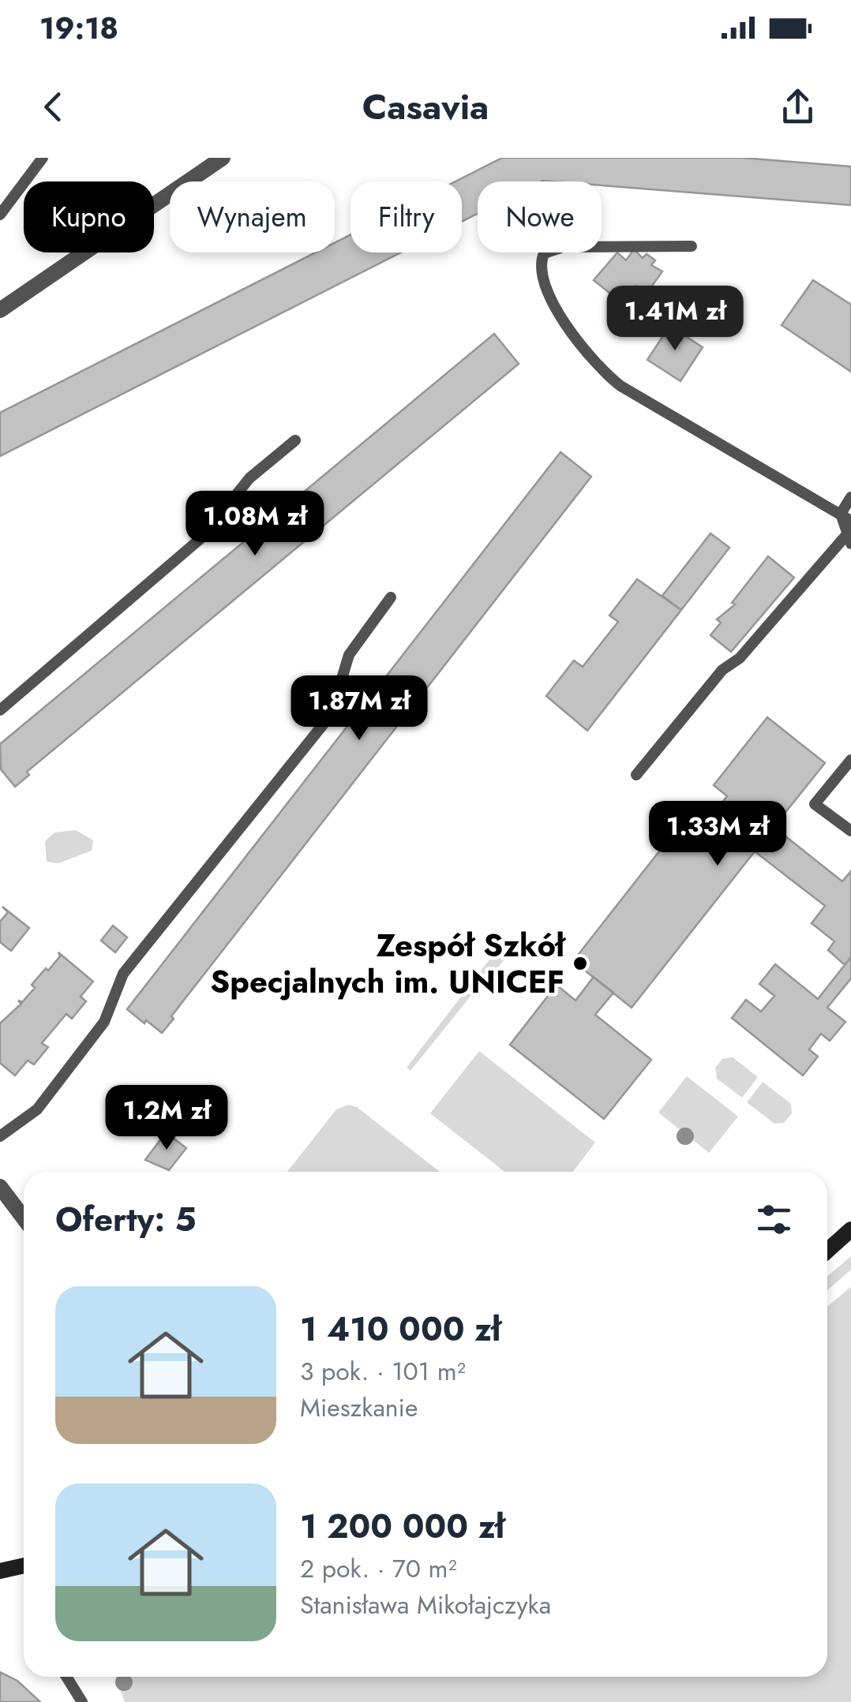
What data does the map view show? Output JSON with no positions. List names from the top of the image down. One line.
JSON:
{"places":["Zespół Szkół Specjalnych im. UNICEF"],"page":{"status":"19:18","header":"Casavia","chip":["Kupno","Wynajem","Filtry","Nowe"],"price":["1.41M zł","1.08M zł","1.87M zł","1.33M zł","1.2M zł"],"heading":"Oferty: 5","list":[{"name":"1 410 000 zł","note":"3 pok. · 101 m² · Mieszkanie"},{"name":"1 200 000 zł","note":"2 pok. · 70 m² · Stanisława Mikołajczyka"}]}}
